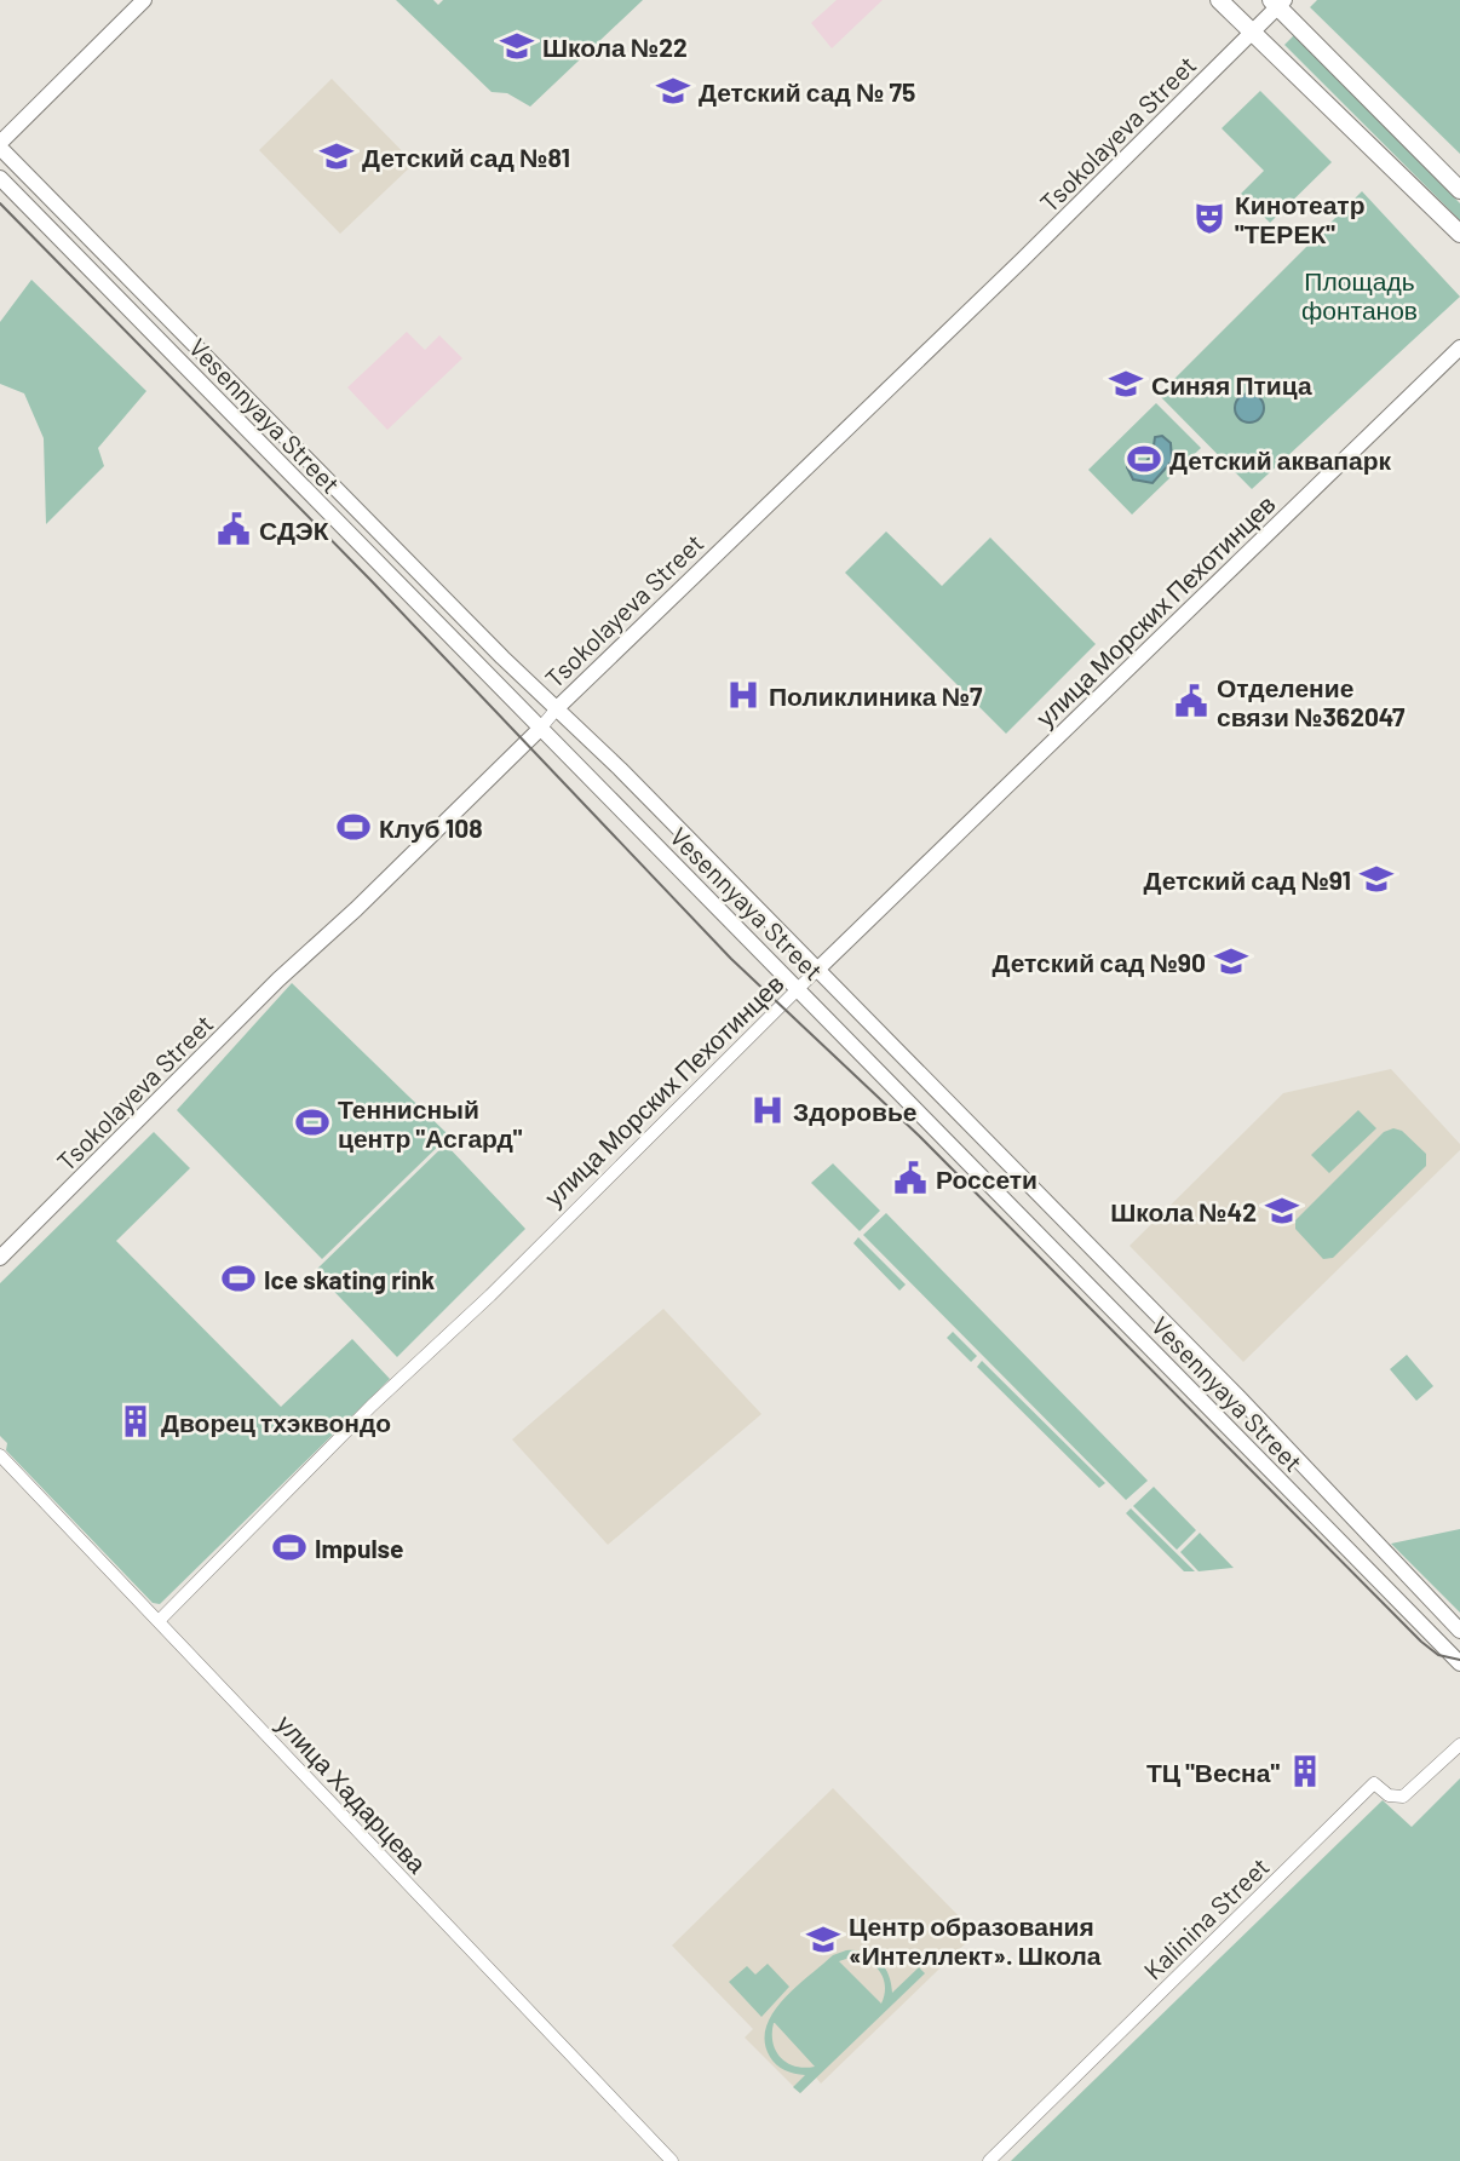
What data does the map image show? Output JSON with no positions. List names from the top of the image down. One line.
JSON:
{"streets":{"street":["Tsokolayeva Street","Vesennyaya Street","улица Морских Пехотинцев","улица Хадарцева","Kalinina Street"]},"crossings":[["Tsokolayeva Street","Vesennyaya Street"],["Vesennyaya Street","улица Морских Пехотинцев"],["улица Морских Пехотинцев","улица Хадарцева"]],"parks":["Площадь фонтанов"],"places":{"school or university":["Школа №22","Детский сад № 75","Детский сад №81","Синяя Птица","Детский сад №91","Детский сад №90","Школа №42","Центр образования «Интеллект». Школа"],"theatre":["Кинотеатр \"ТЕРЕК\""],"sports":["Детский аквапарк","Клуб 108","Теннисный центр \"Асгард\"","Ice skating rink","Impulse"],"public building":["СДЭК","Отделение связи №362047","Россети"],"hospital":["Поликлиника №7","Здоровье"],"building":["Дворец тхэквондо","ТЦ \"Весна\""]}}
